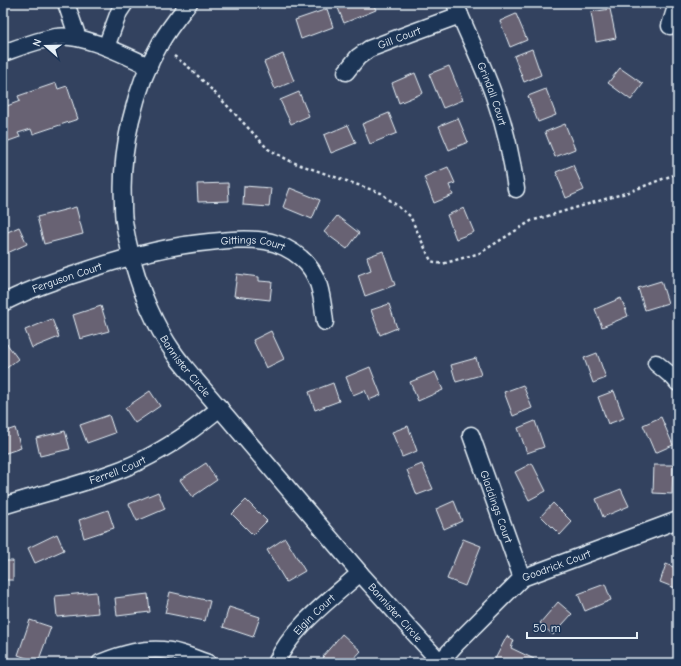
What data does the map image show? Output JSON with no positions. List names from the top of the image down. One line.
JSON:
{"streets":{"street":["Gill Court","Grindall Court","Gittings Court","Ferguson Court","Bannister Circle","Ferrell Court","Gladdings Court","Goodrick Court","Elgin Court"]},"crossings":[["Gill Court","Grindall Court"],["Gittings Court","Ferguson Court"],["Gittings Court","Bannister Circle"],["Ferguson Court","Bannister Circle"],["Bannister Circle","Ferrell Court"],["Bannister Circle","Goodrick Court"],["Bannister Circle","Elgin Court"],["Gladdings Court","Goodrick Court"]],"scale_bar":"50 m","north":"left"}
